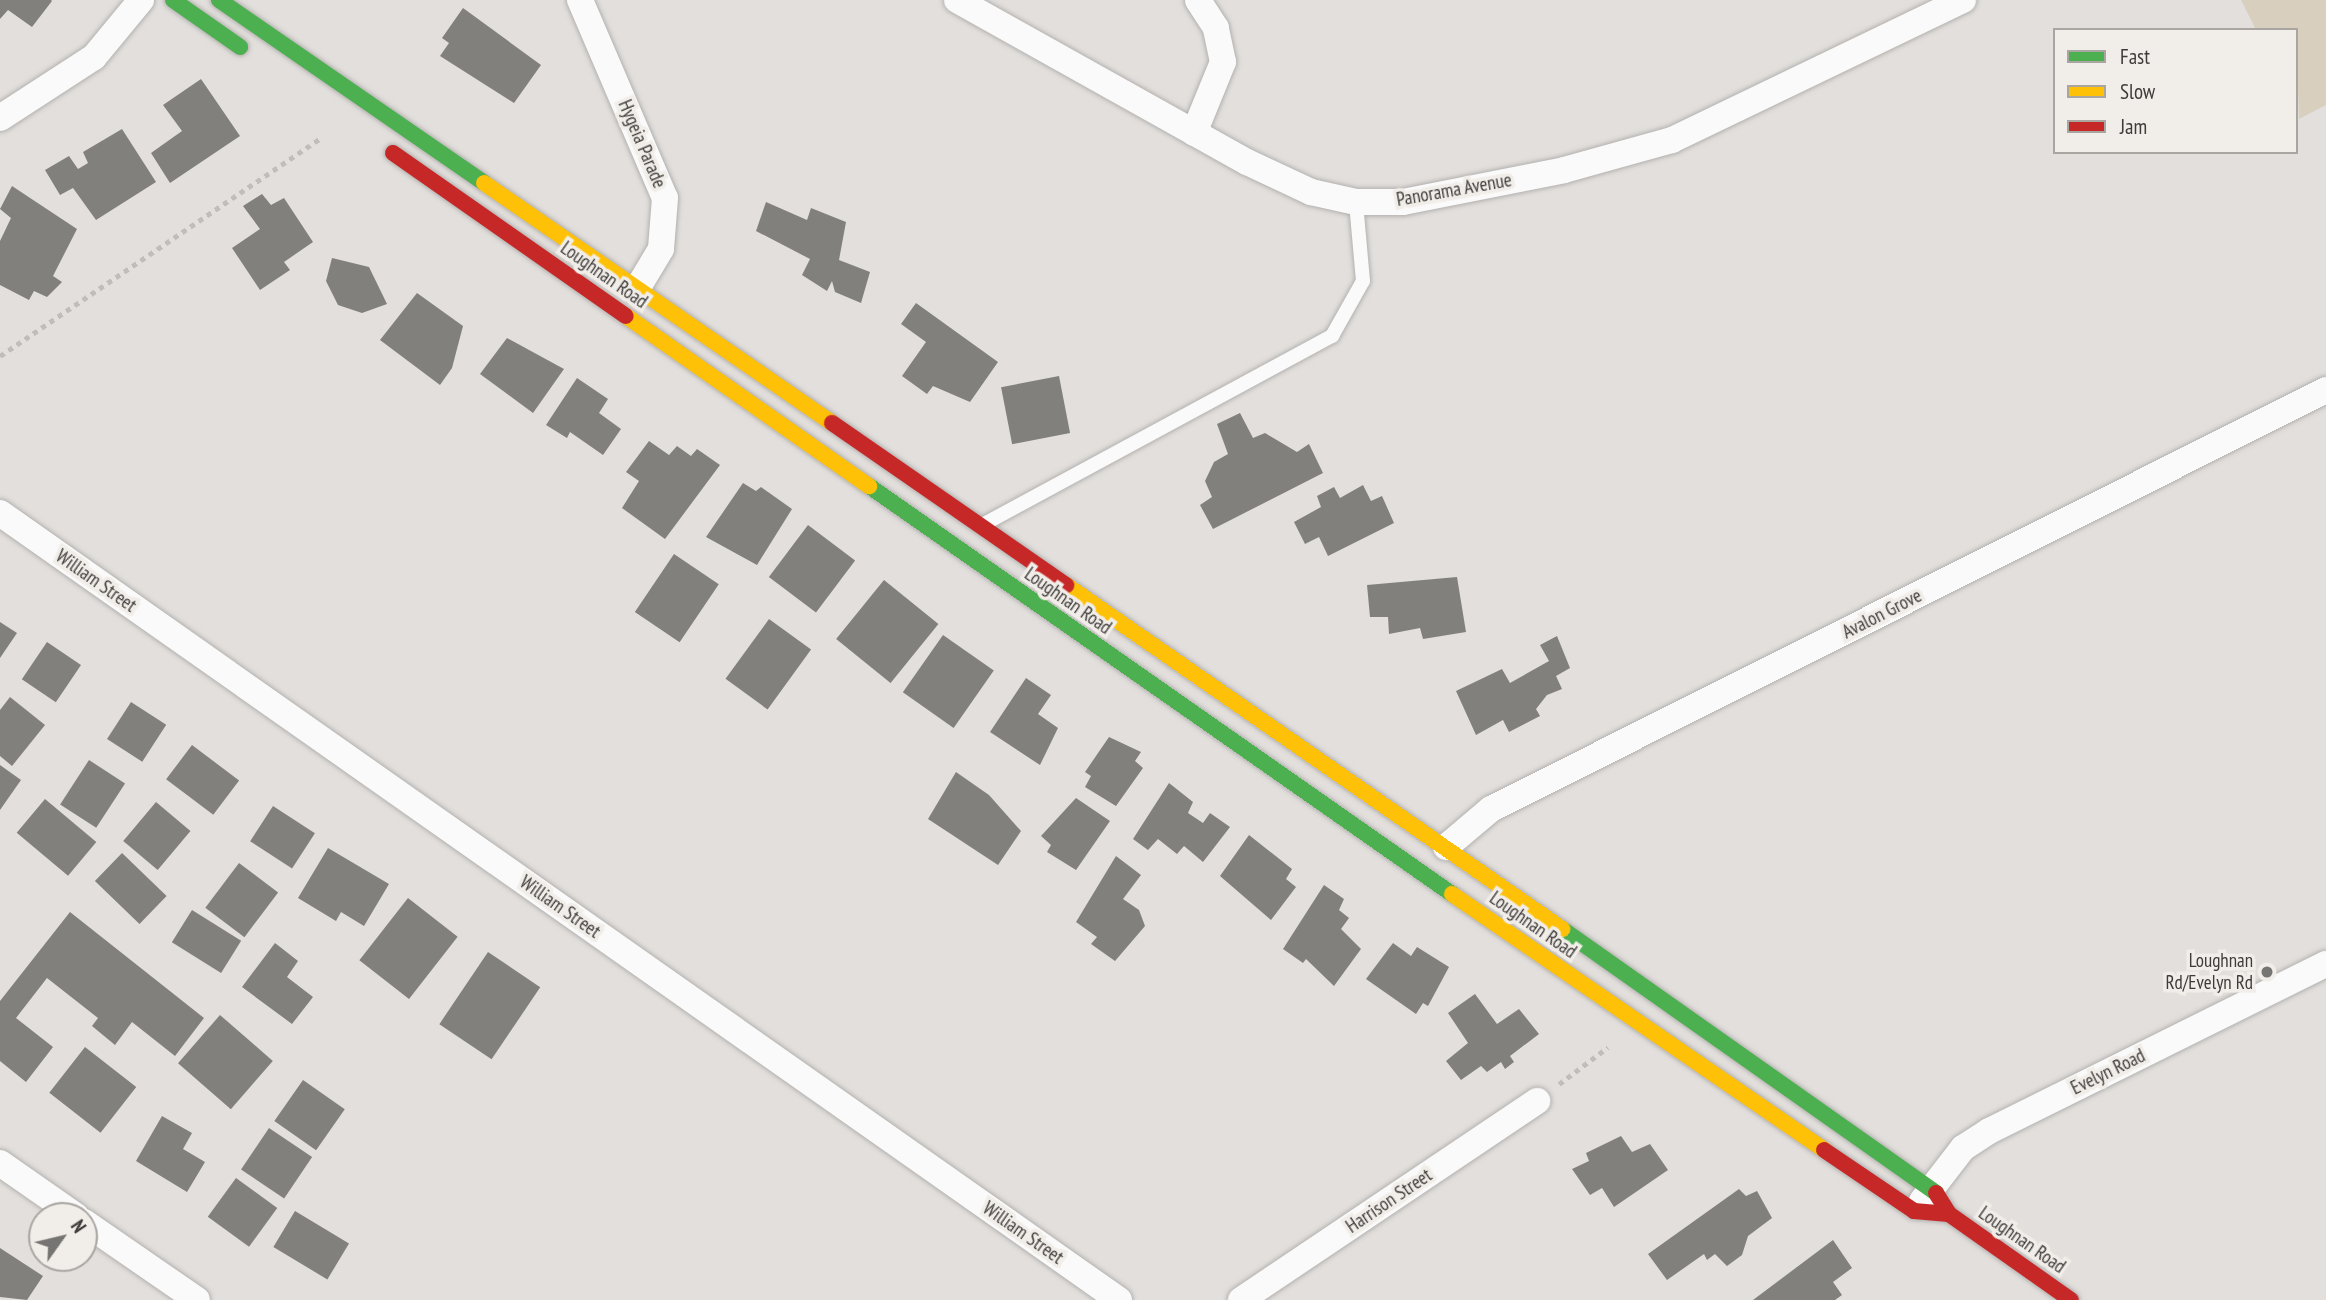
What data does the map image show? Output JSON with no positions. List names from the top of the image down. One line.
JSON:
{"streets":{"main road":["Loughnan Road"],"street":["Hygeia Parade","Panorama Avenue","William Street","Avalon Grove","Evelyn Road","Harrison Street"]},"crossings":[["Hygeia Parade","Loughnan Road"],["Loughnan Road","Avalon Grove"],["Loughnan Road","Evelyn Road"]],"places":["Loughnan Rd/Evelyn Rd"],"legend":["Fast","Slow","Jam"],"north":"top right"}
